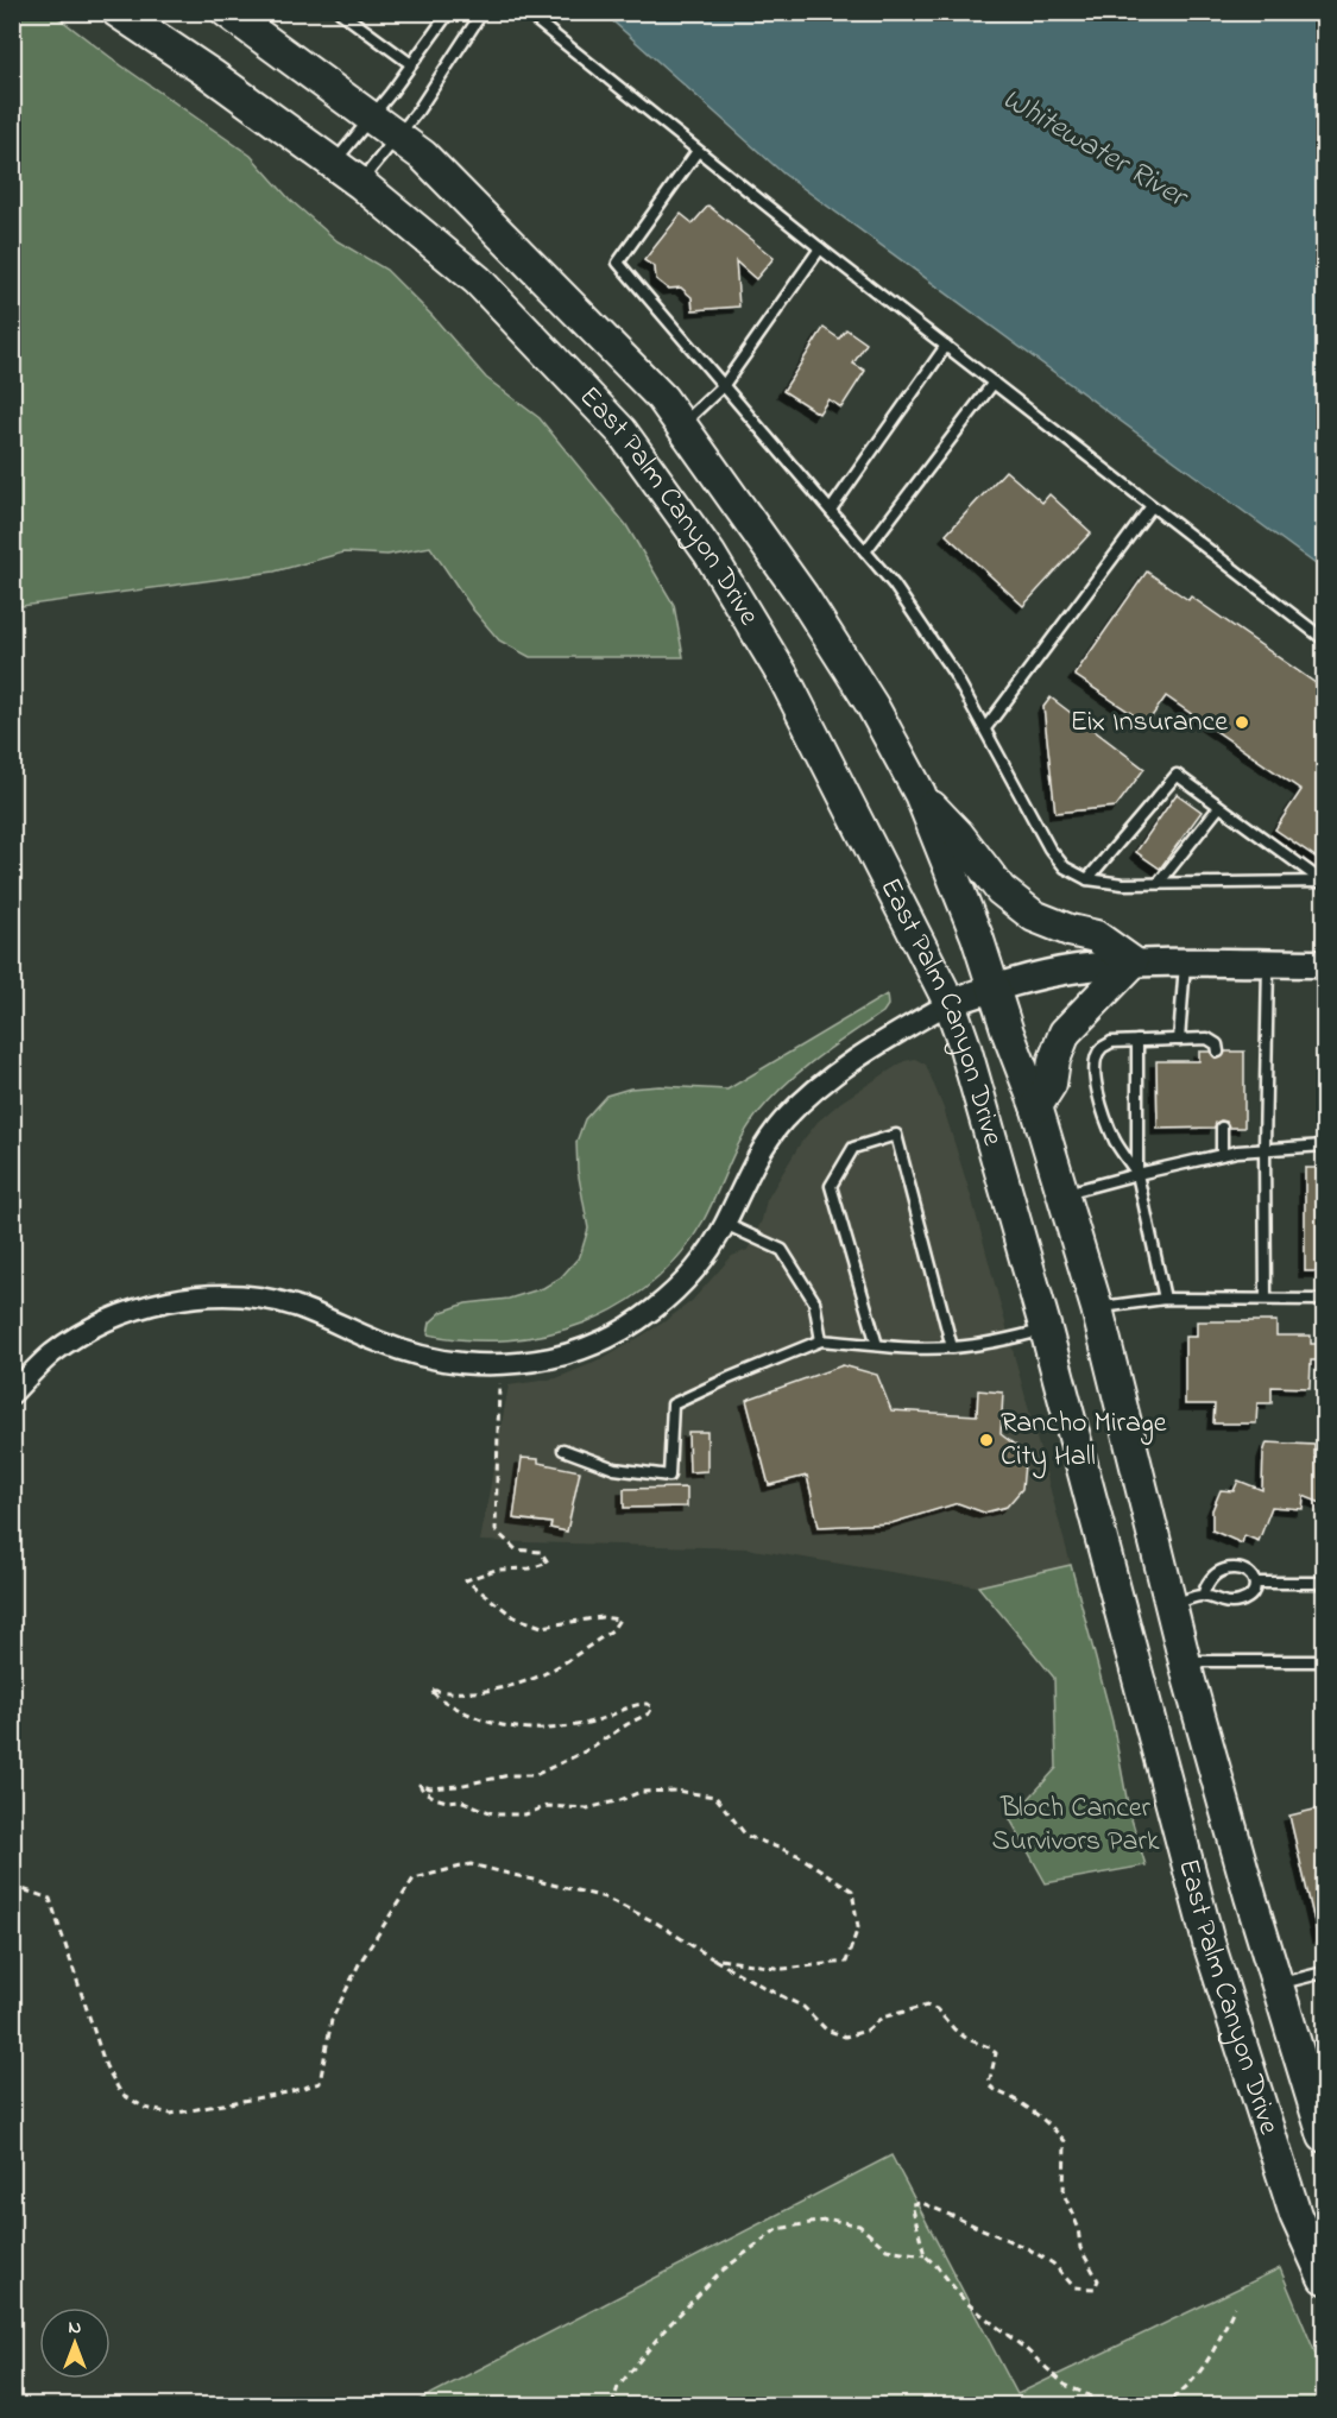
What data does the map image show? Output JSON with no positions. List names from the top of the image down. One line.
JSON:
{"streets":{"main road":["East Palm Canyon Drive"]},"water":["Whitewater River"],"parks":["Bloch Cancer Survivors Park"],"places":["Eix Insurance","Rancho Mirage City Hall"],"north":"top"}
